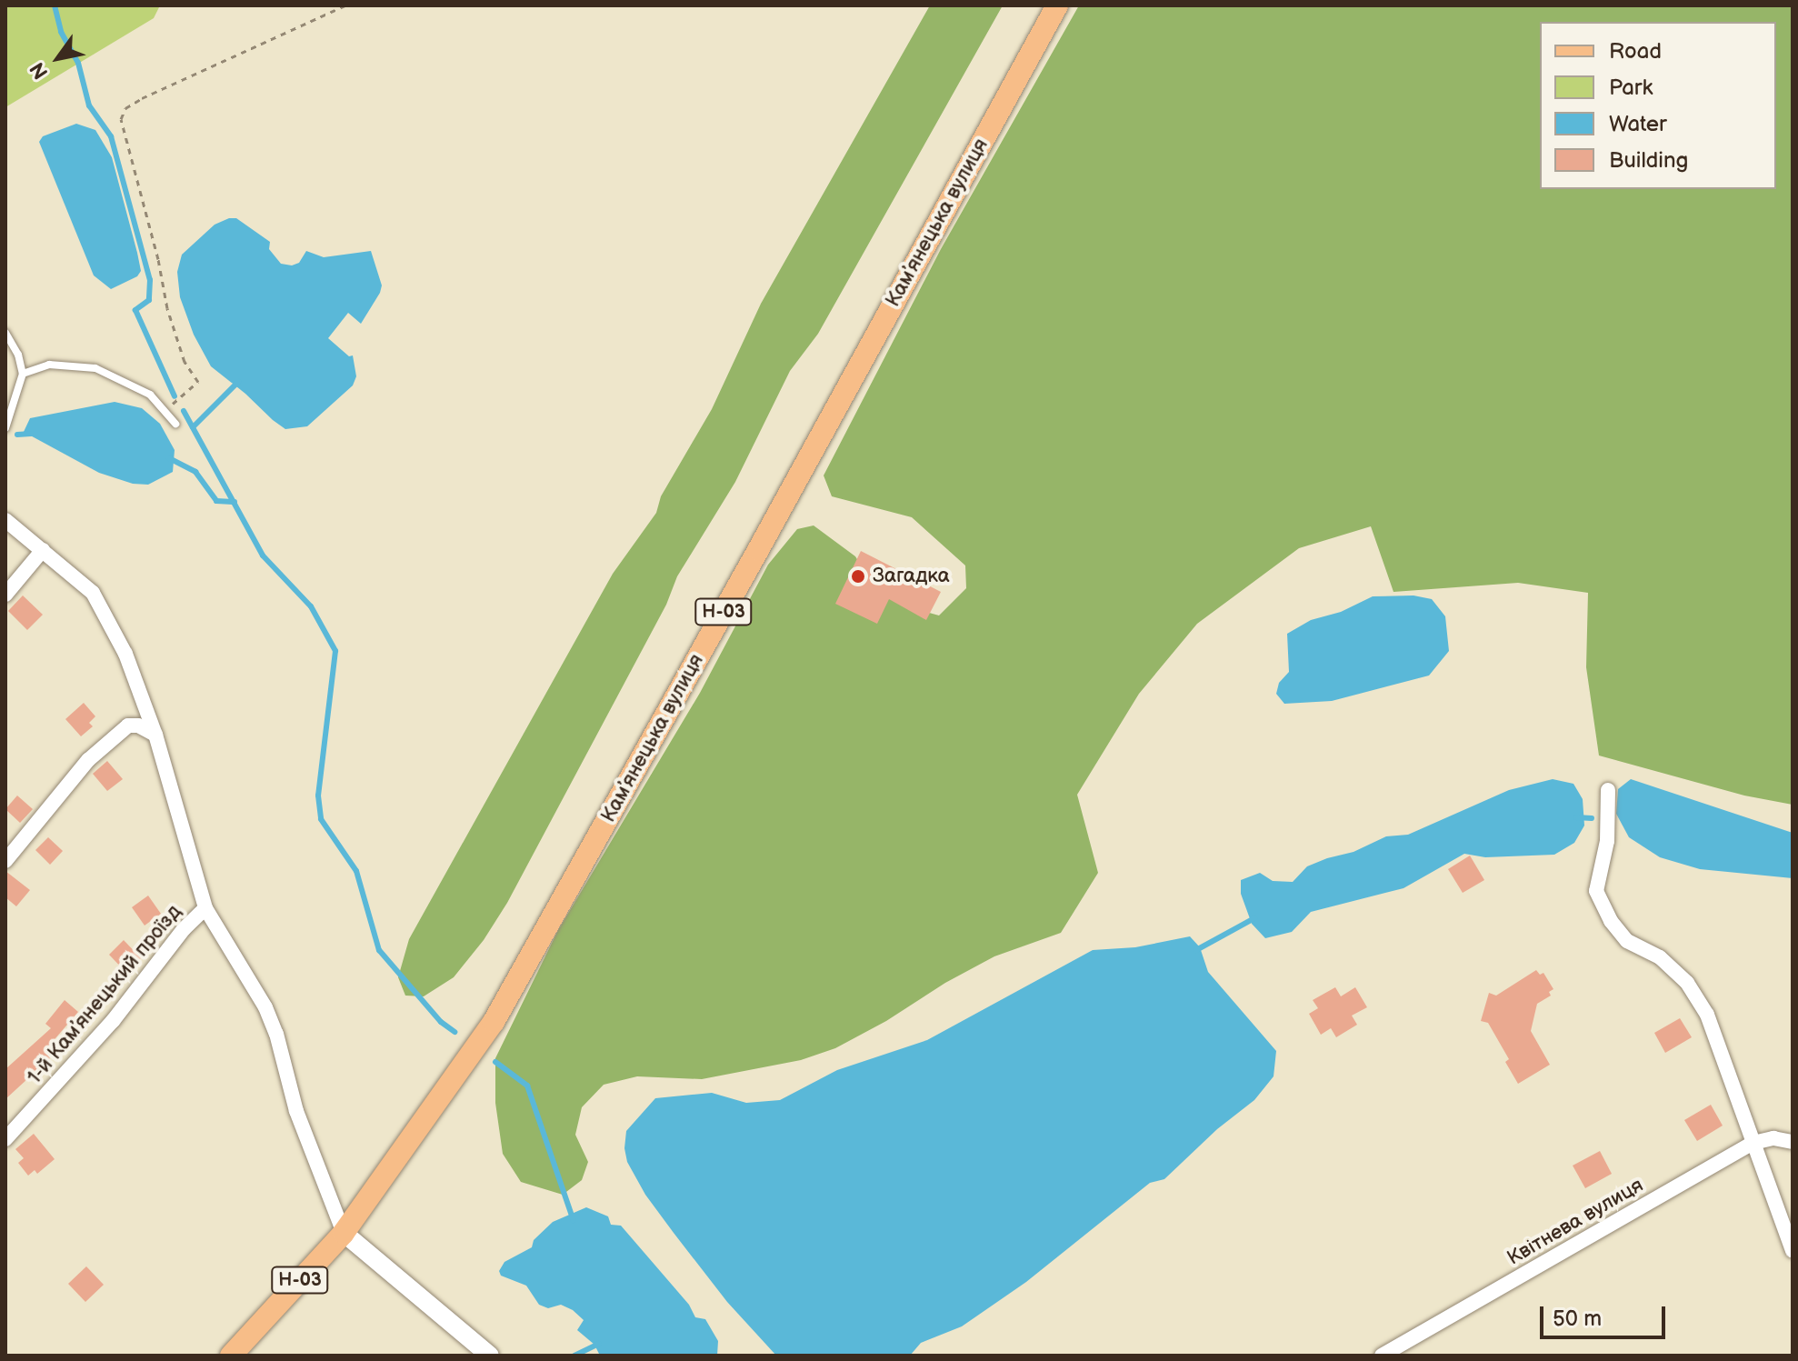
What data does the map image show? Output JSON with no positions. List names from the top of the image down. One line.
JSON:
{"streets":{"main road":["Камʼянецька вулиця","Н-03"],"street":["1-й Камʼянецький проїзд","Квітнева вулиця"]},"places":["Загадка"],"legend":["Road","Park","Water","Building"],"scale_bar":"50 m","north":"bottom left"}
